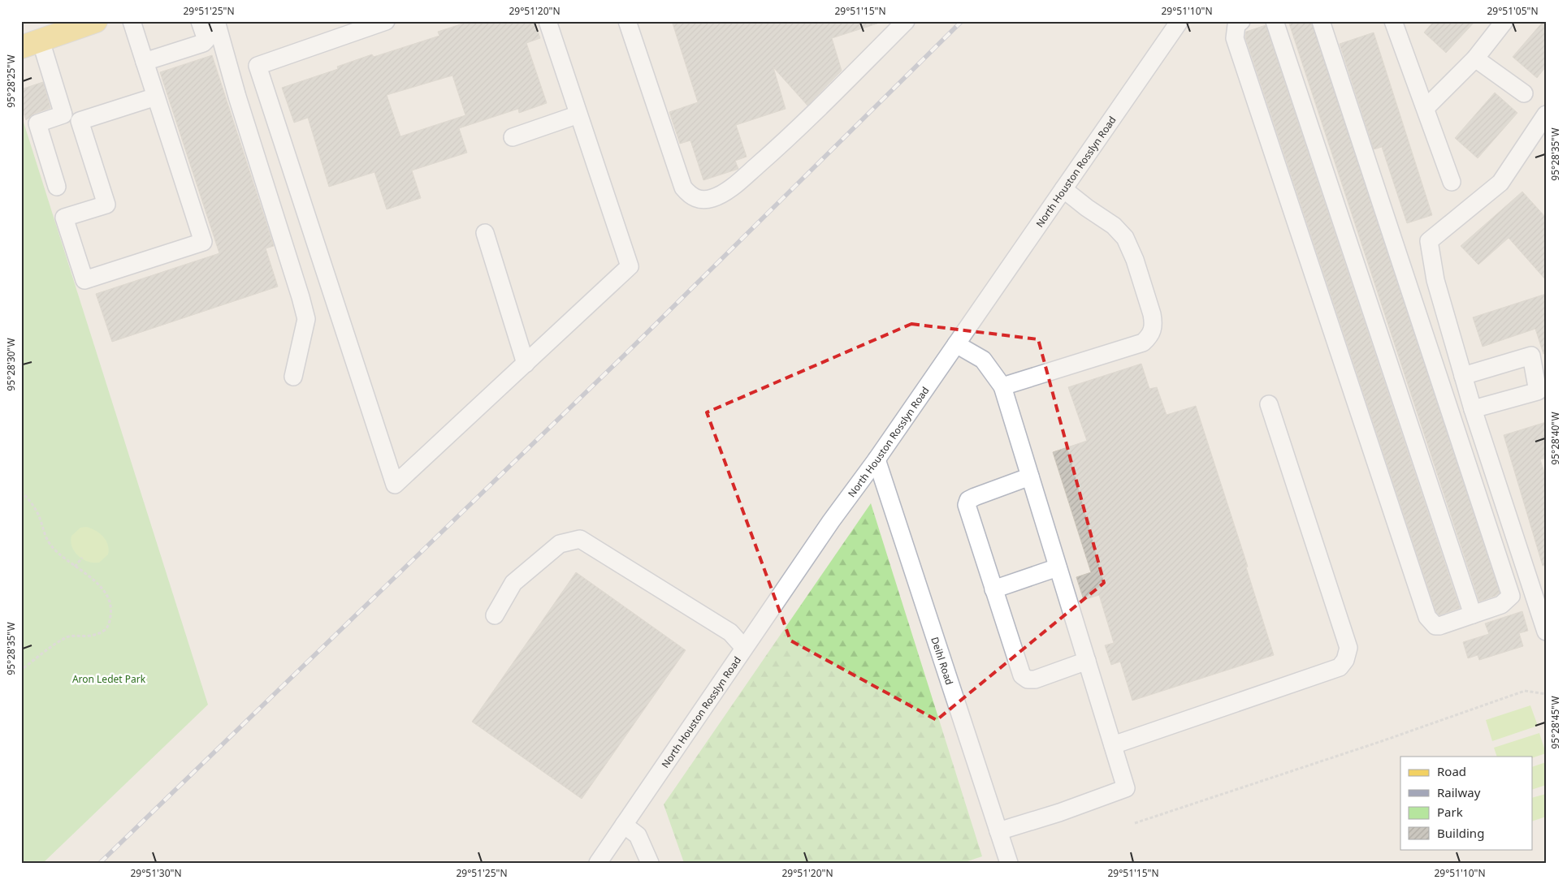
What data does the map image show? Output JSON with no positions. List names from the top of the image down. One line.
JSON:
{"streets":{"street":["North Houston Rosslyn Road","Deihl Road"]},"crossings":[["North Houston Rosslyn Road","Deihl Road"]],"parks":["Aron Ledet Park"],"legend":["Road","Railway","Park","Building"],"coordinates":["29°51'25\"N","29°51'20\"N","29°51'15\"N","29°51'10\"N","29°51'05\"N","95°28'25\"W","95°28'35\"W","95°28'30\"W","95°28'40\"W","95°28'45\"W","29°51'30\"N"]}
